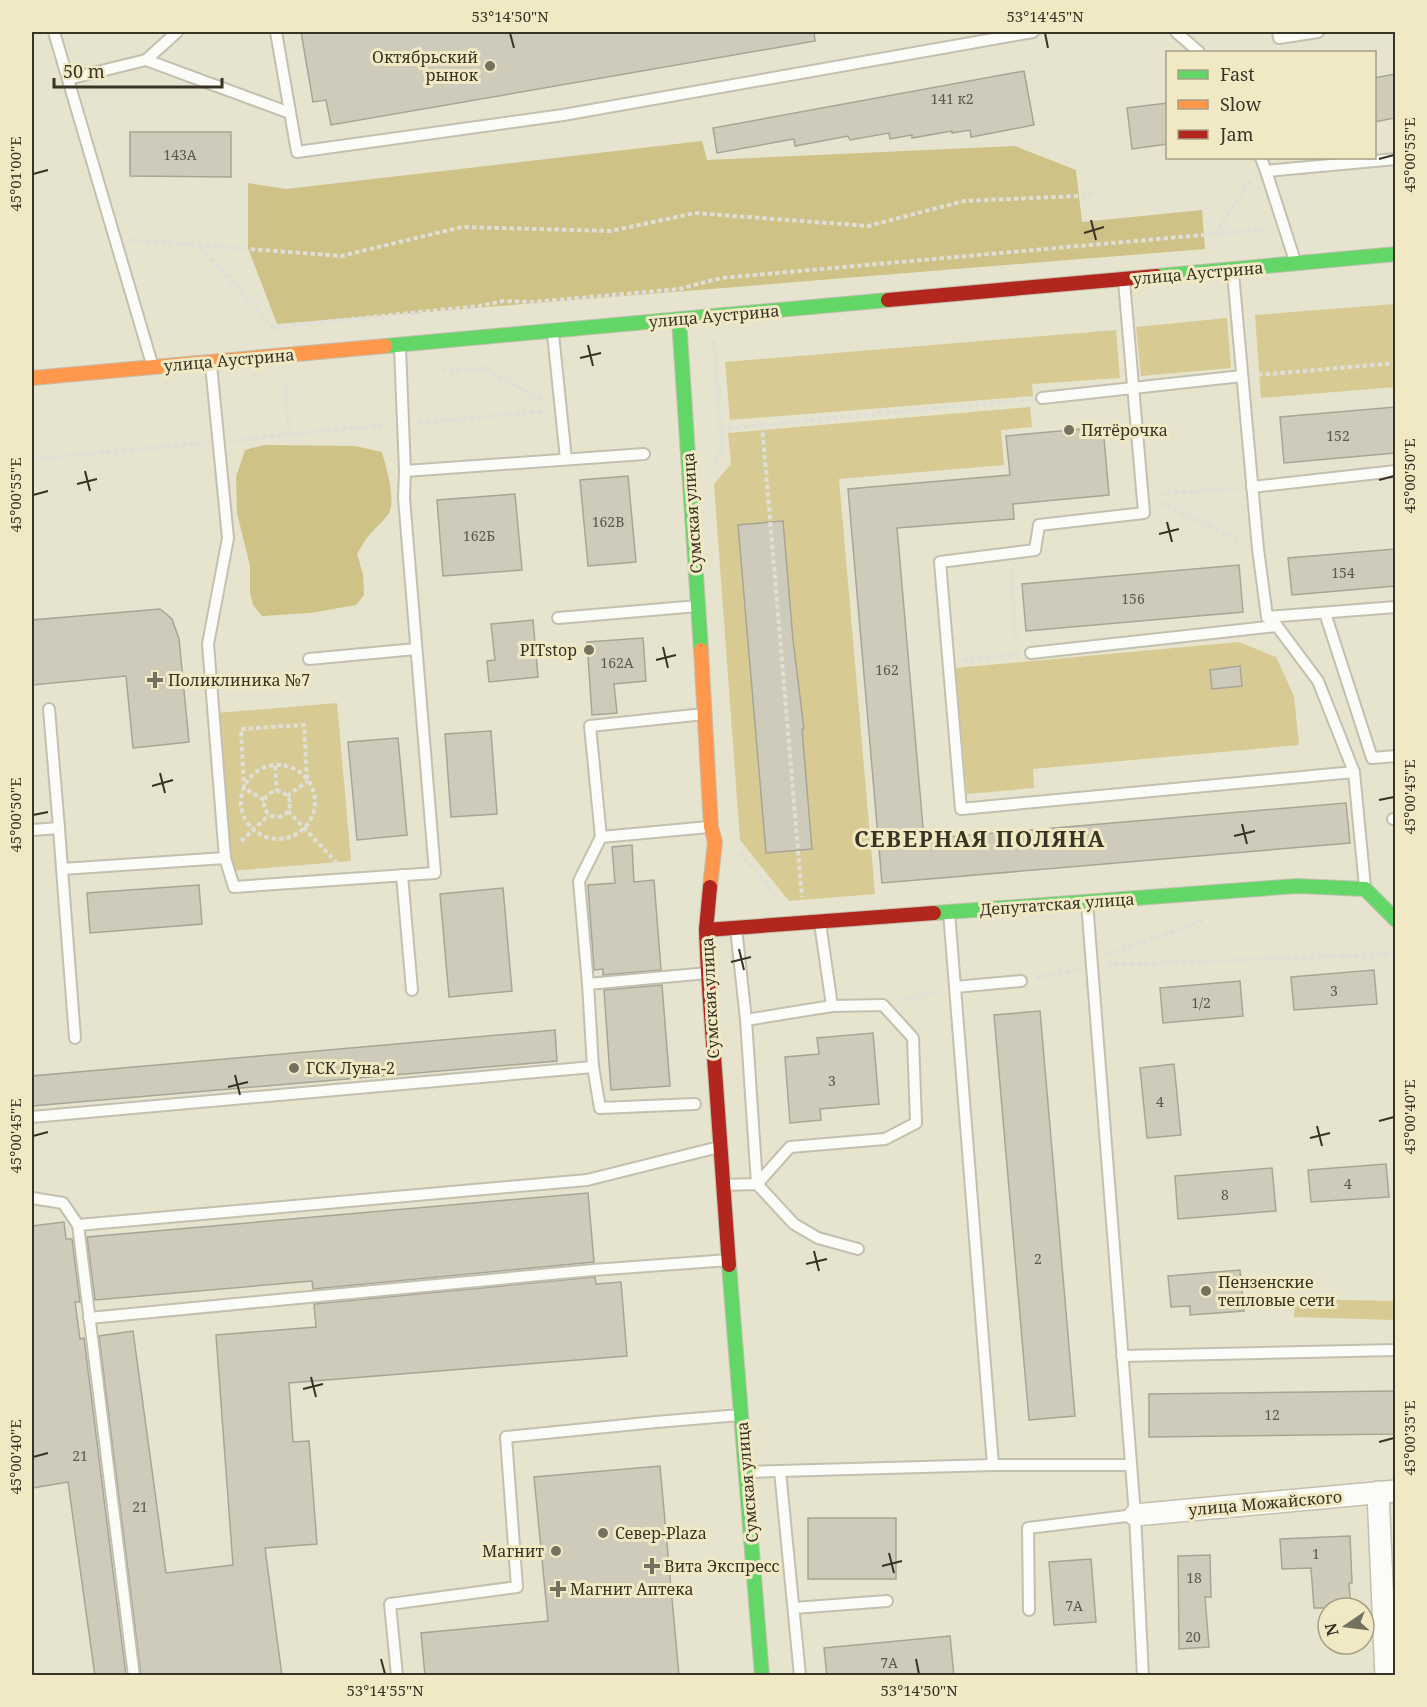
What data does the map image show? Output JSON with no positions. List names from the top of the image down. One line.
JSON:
{"streets":{"street":["улица Аустрина","Сумская улица","Депутатская улица","улица Можайского"]},"crossings":[["улица Аустрина","Сумская улица"],["Сумская улица","Депутатская улица"]],"districts":["СЕВЕРНАЯ ПОЛЯНА"],"places":{"other":["Октябрьский рынок","Пятёрочка","PITstop","ГСК Луна-2","Пензенские тепловые сети","Север-Plaza","Магнит"],"health":["Поликлиника №7","Вита Экспресс","Магнит Аптека"]},"house_numbers":["141 к2","143А","152","162В","162Б","154","156","162А","162","3","1/2","3","4","4","8","2","12","21","21","1","18","7А","20","7А"],"legend":["Fast","Slow","Jam"],"scale_bar":"50 m","north":"left","coordinates":["53°14'50\"N","53°14'45\"N","45°00'55\"E","45°01'00\"E","45°00'50\"E","45°00'45\"E","45°00'40\"E","45°00'35\"E","53°14'55\"N"]}
